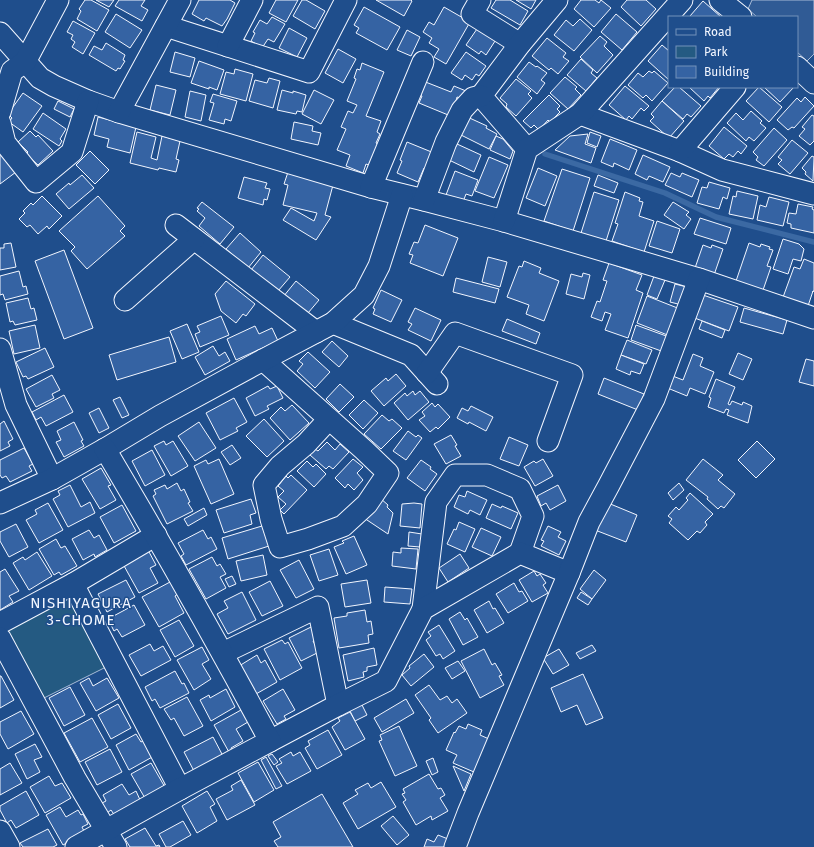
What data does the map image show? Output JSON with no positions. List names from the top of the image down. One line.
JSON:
{"districts":["NISHIYAGURA 3-CHOME"],"legend":["Road","Park","Building"]}
